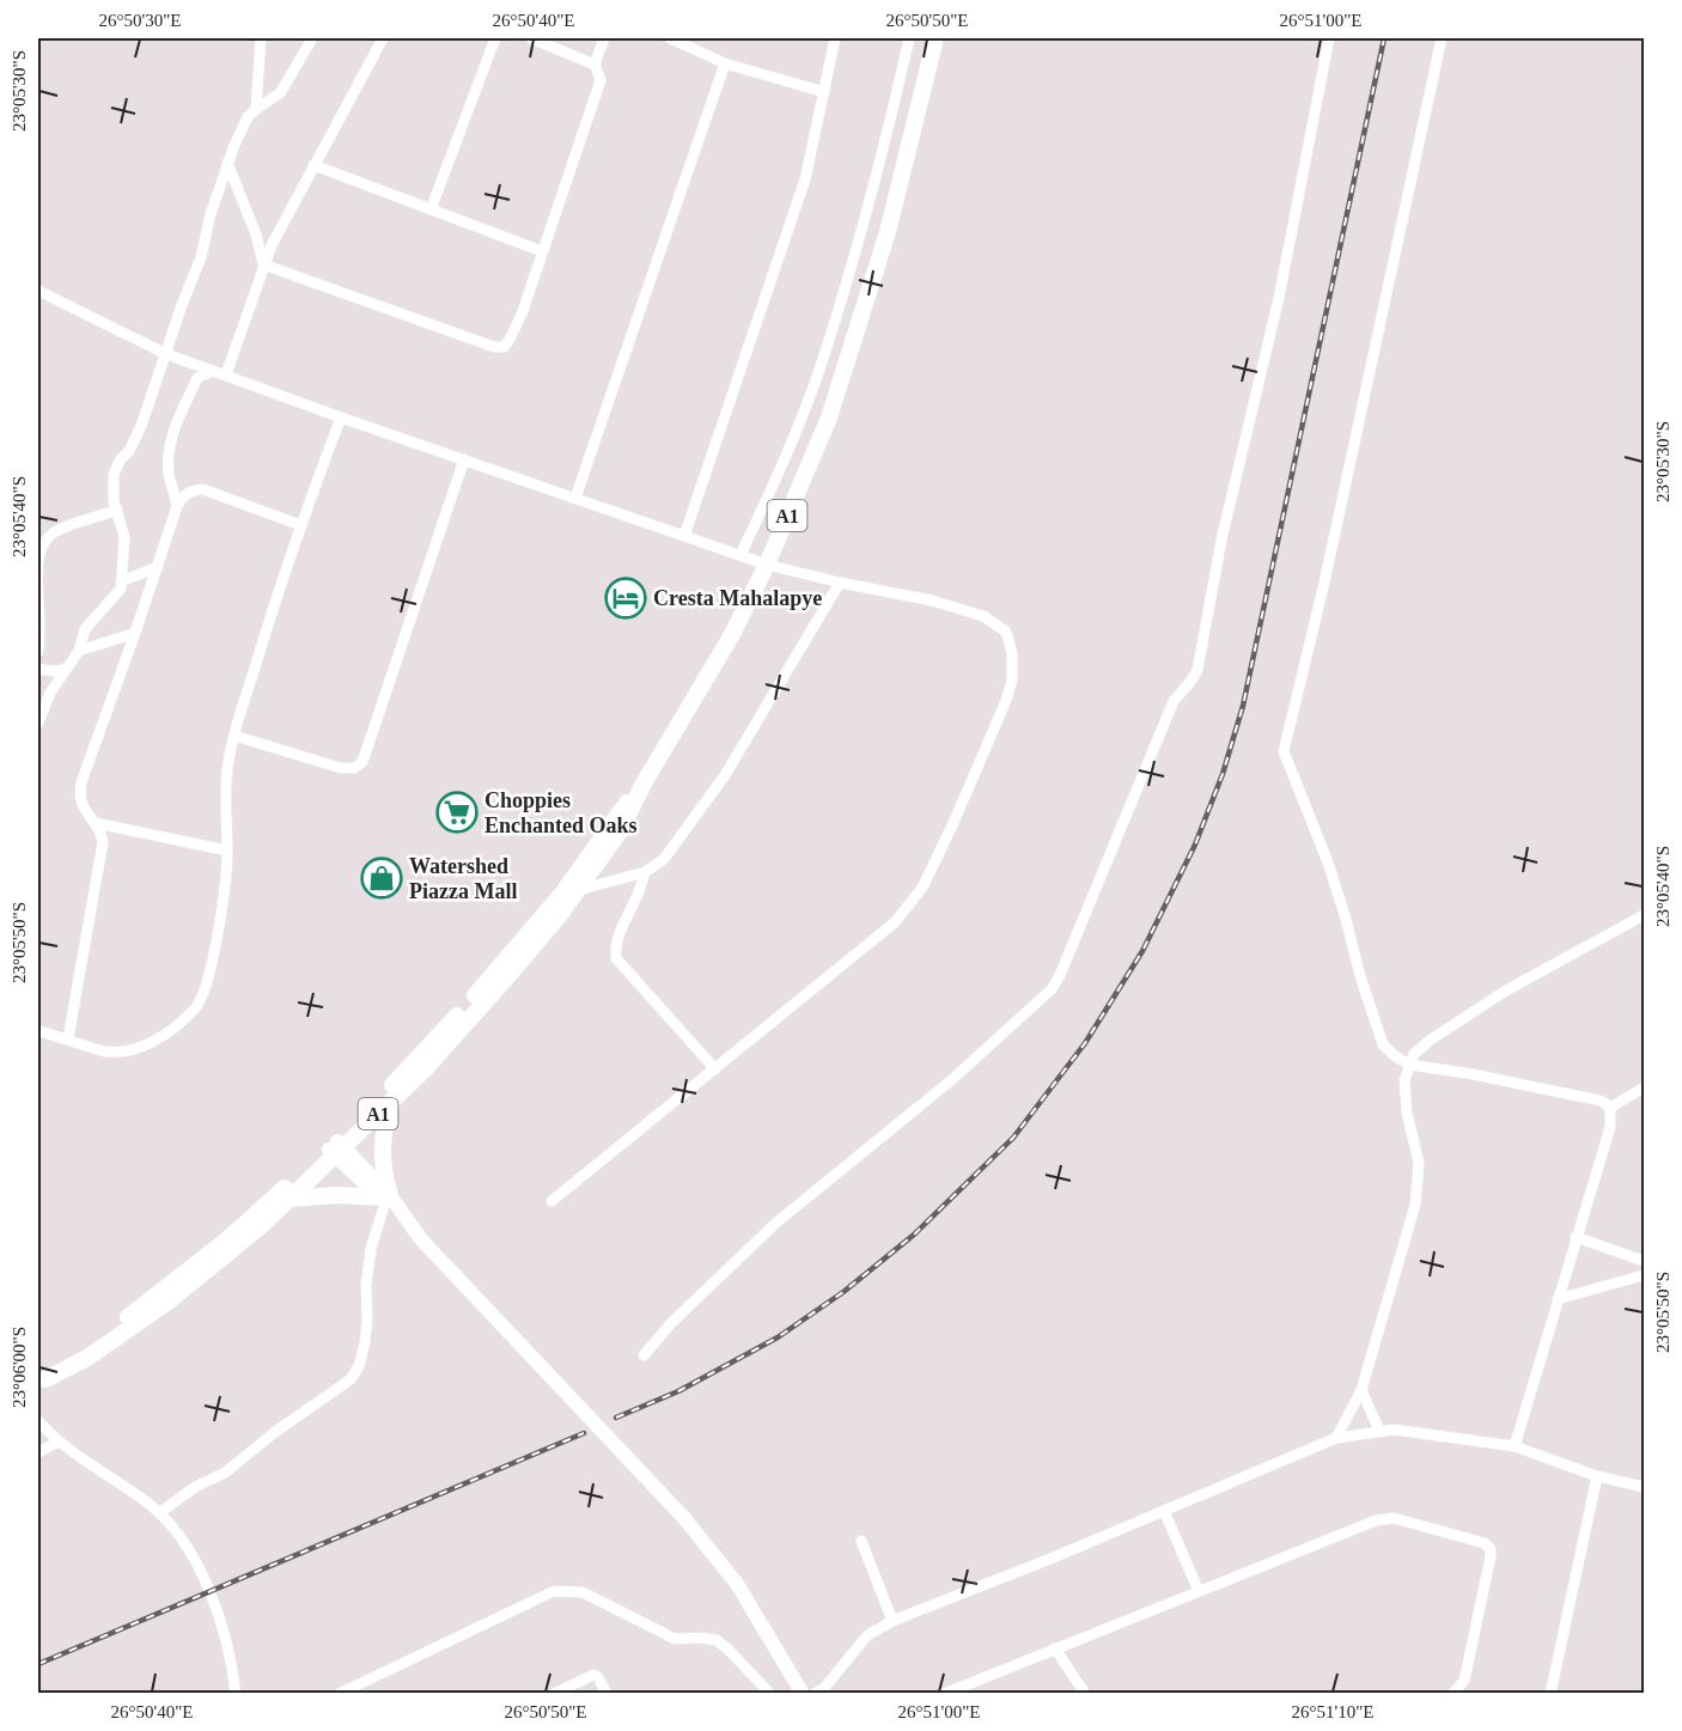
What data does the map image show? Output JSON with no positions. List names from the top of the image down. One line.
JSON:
{"streets":{"highway":["A1"]},"places":{"hotel":["Cresta Mahalapye"],"supermarket":["Choppies Enchanted Oaks"],"shop":["Watershed Piazza Mall"]},"coordinates":["26°50'30\"E","26°50'40\"E","26°50'50\"E","26°51'00\"E","23°05'30\"S","23°05'40\"S","23°05'50\"S","23°06'00\"S","26°51'10\"E"]}
